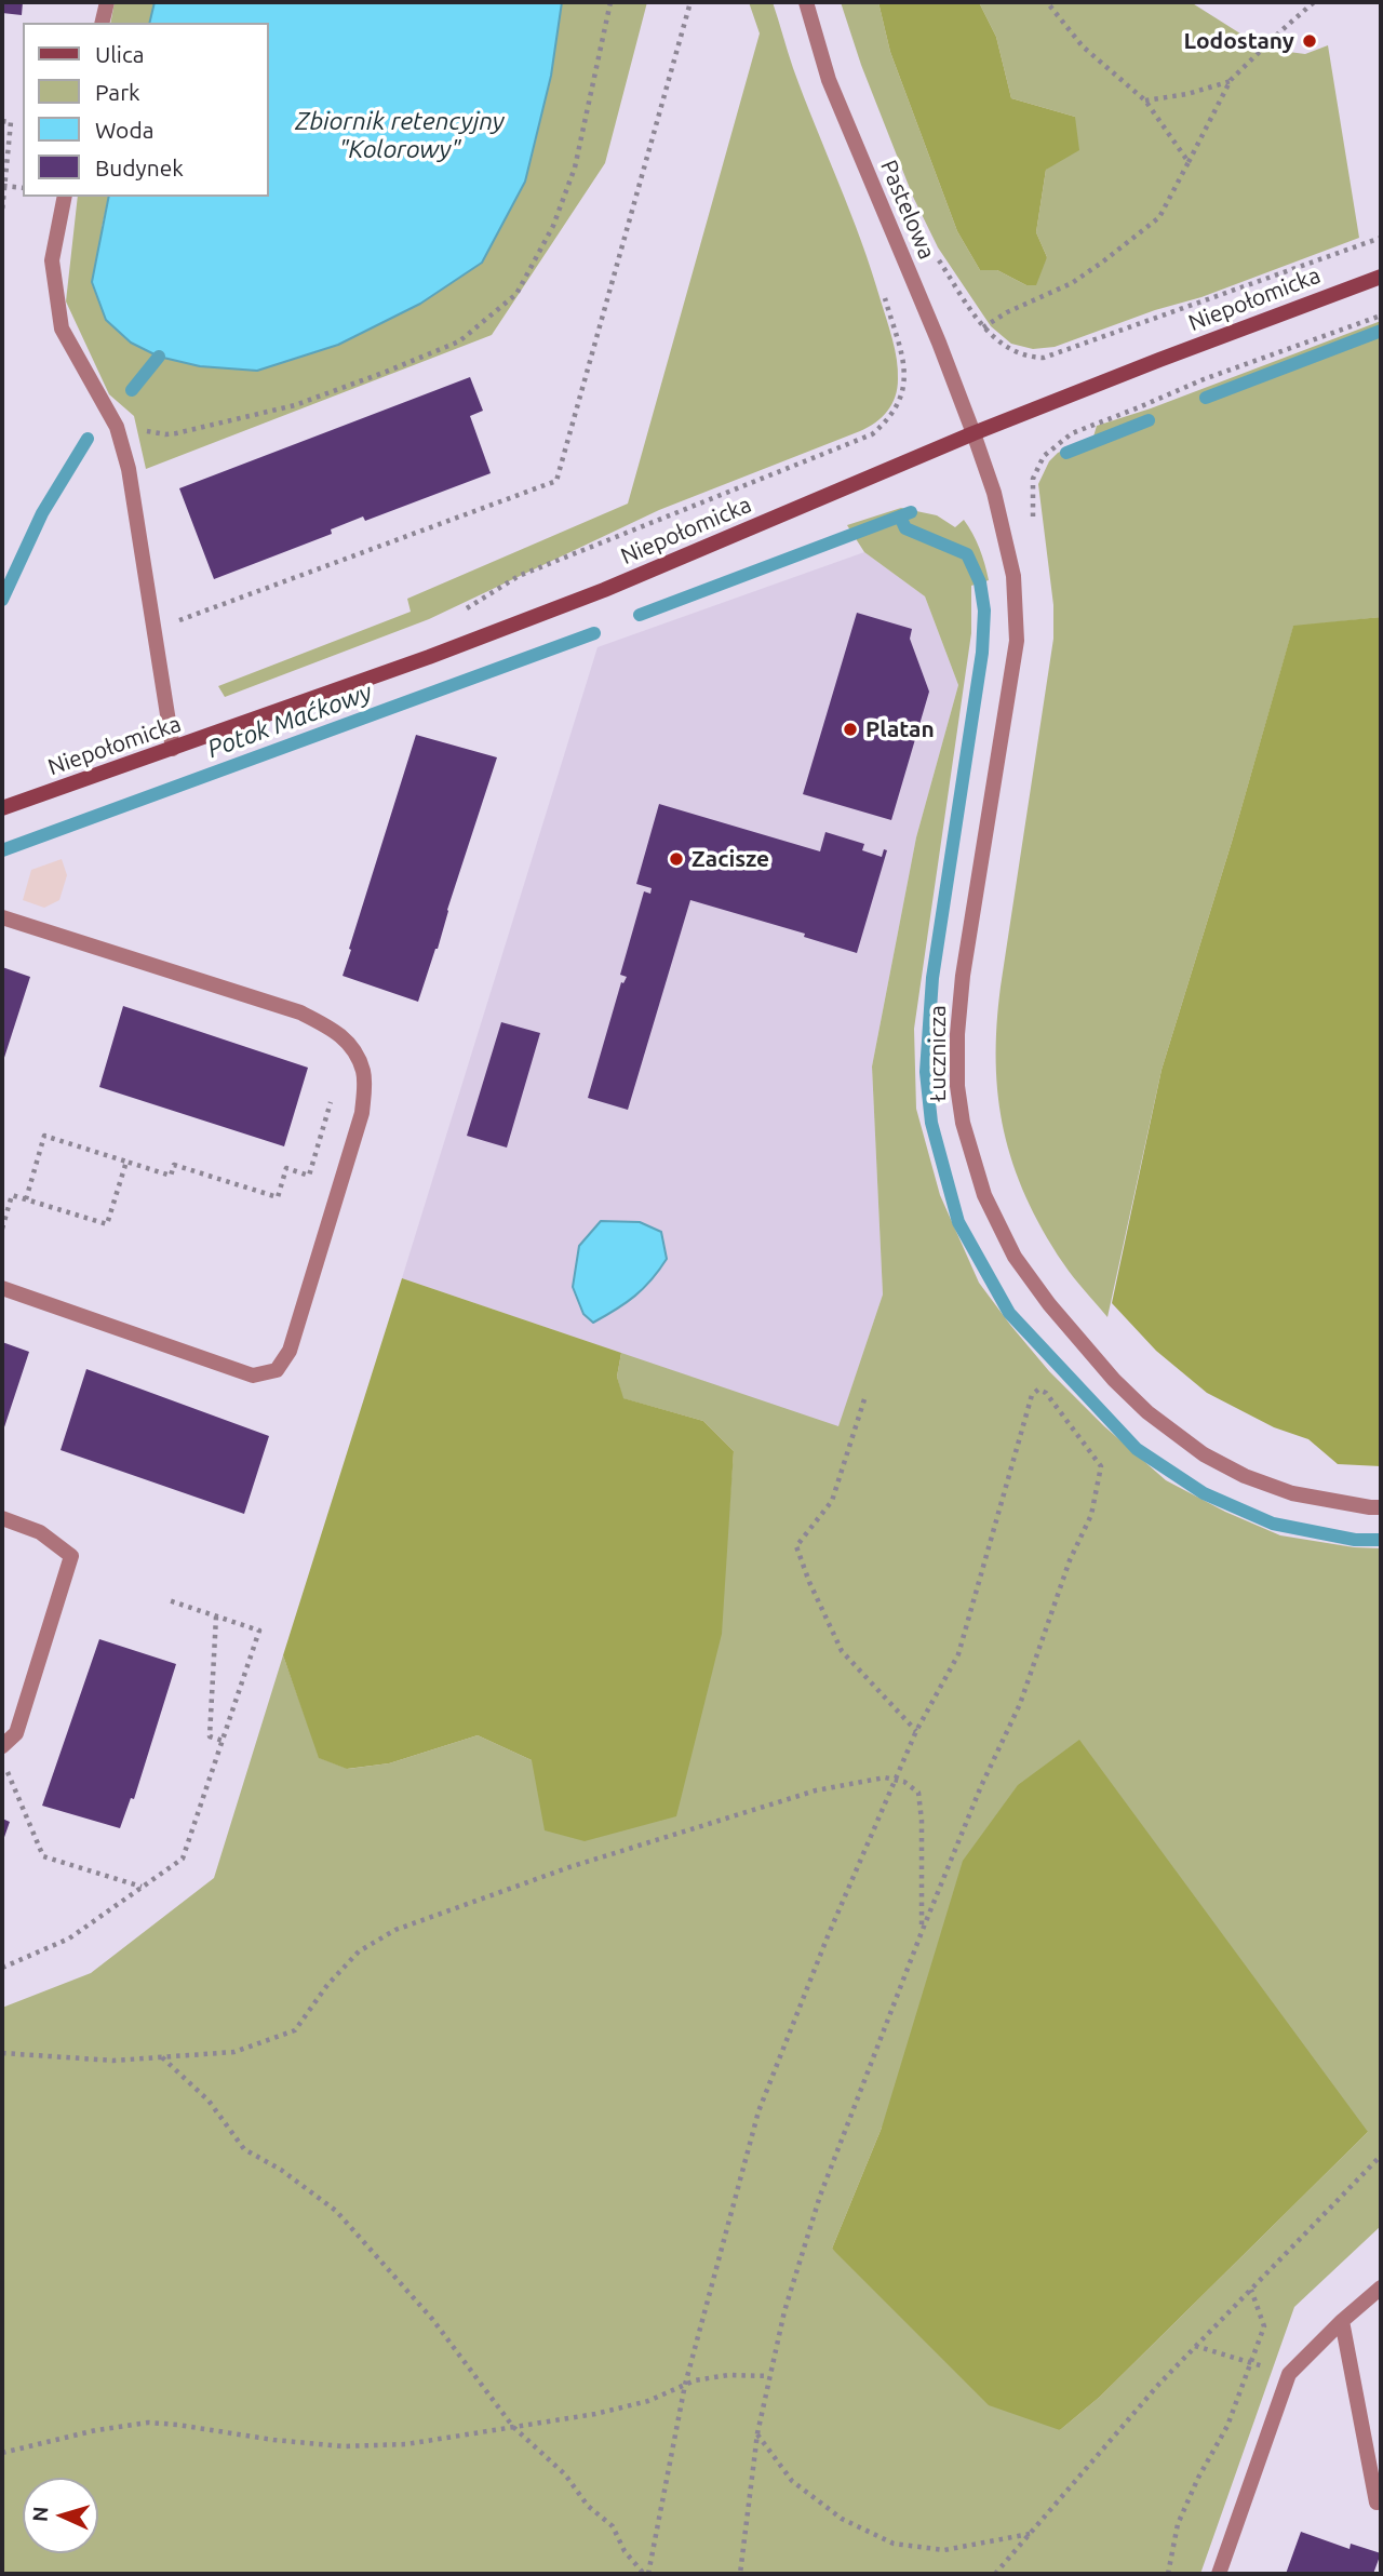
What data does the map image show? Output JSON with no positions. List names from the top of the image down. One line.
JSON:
{"streets":{"main road":["Niepołomicka"],"street":["Pastelowa","Łucznicza"]},"crossings":[["Pastelowa","Niepołomicka"],["Pastelowa","Łucznicza"],["Niepołomicka","Łucznicza"]],"water":["Zbiornik retencyjny \"Kolorowy\"","Potok Maćkowy"],"places":["Lodostany","Platan","Zacisze"],"legend":["Ulica","Park","Woda","Budynek"],"north":"left"}
